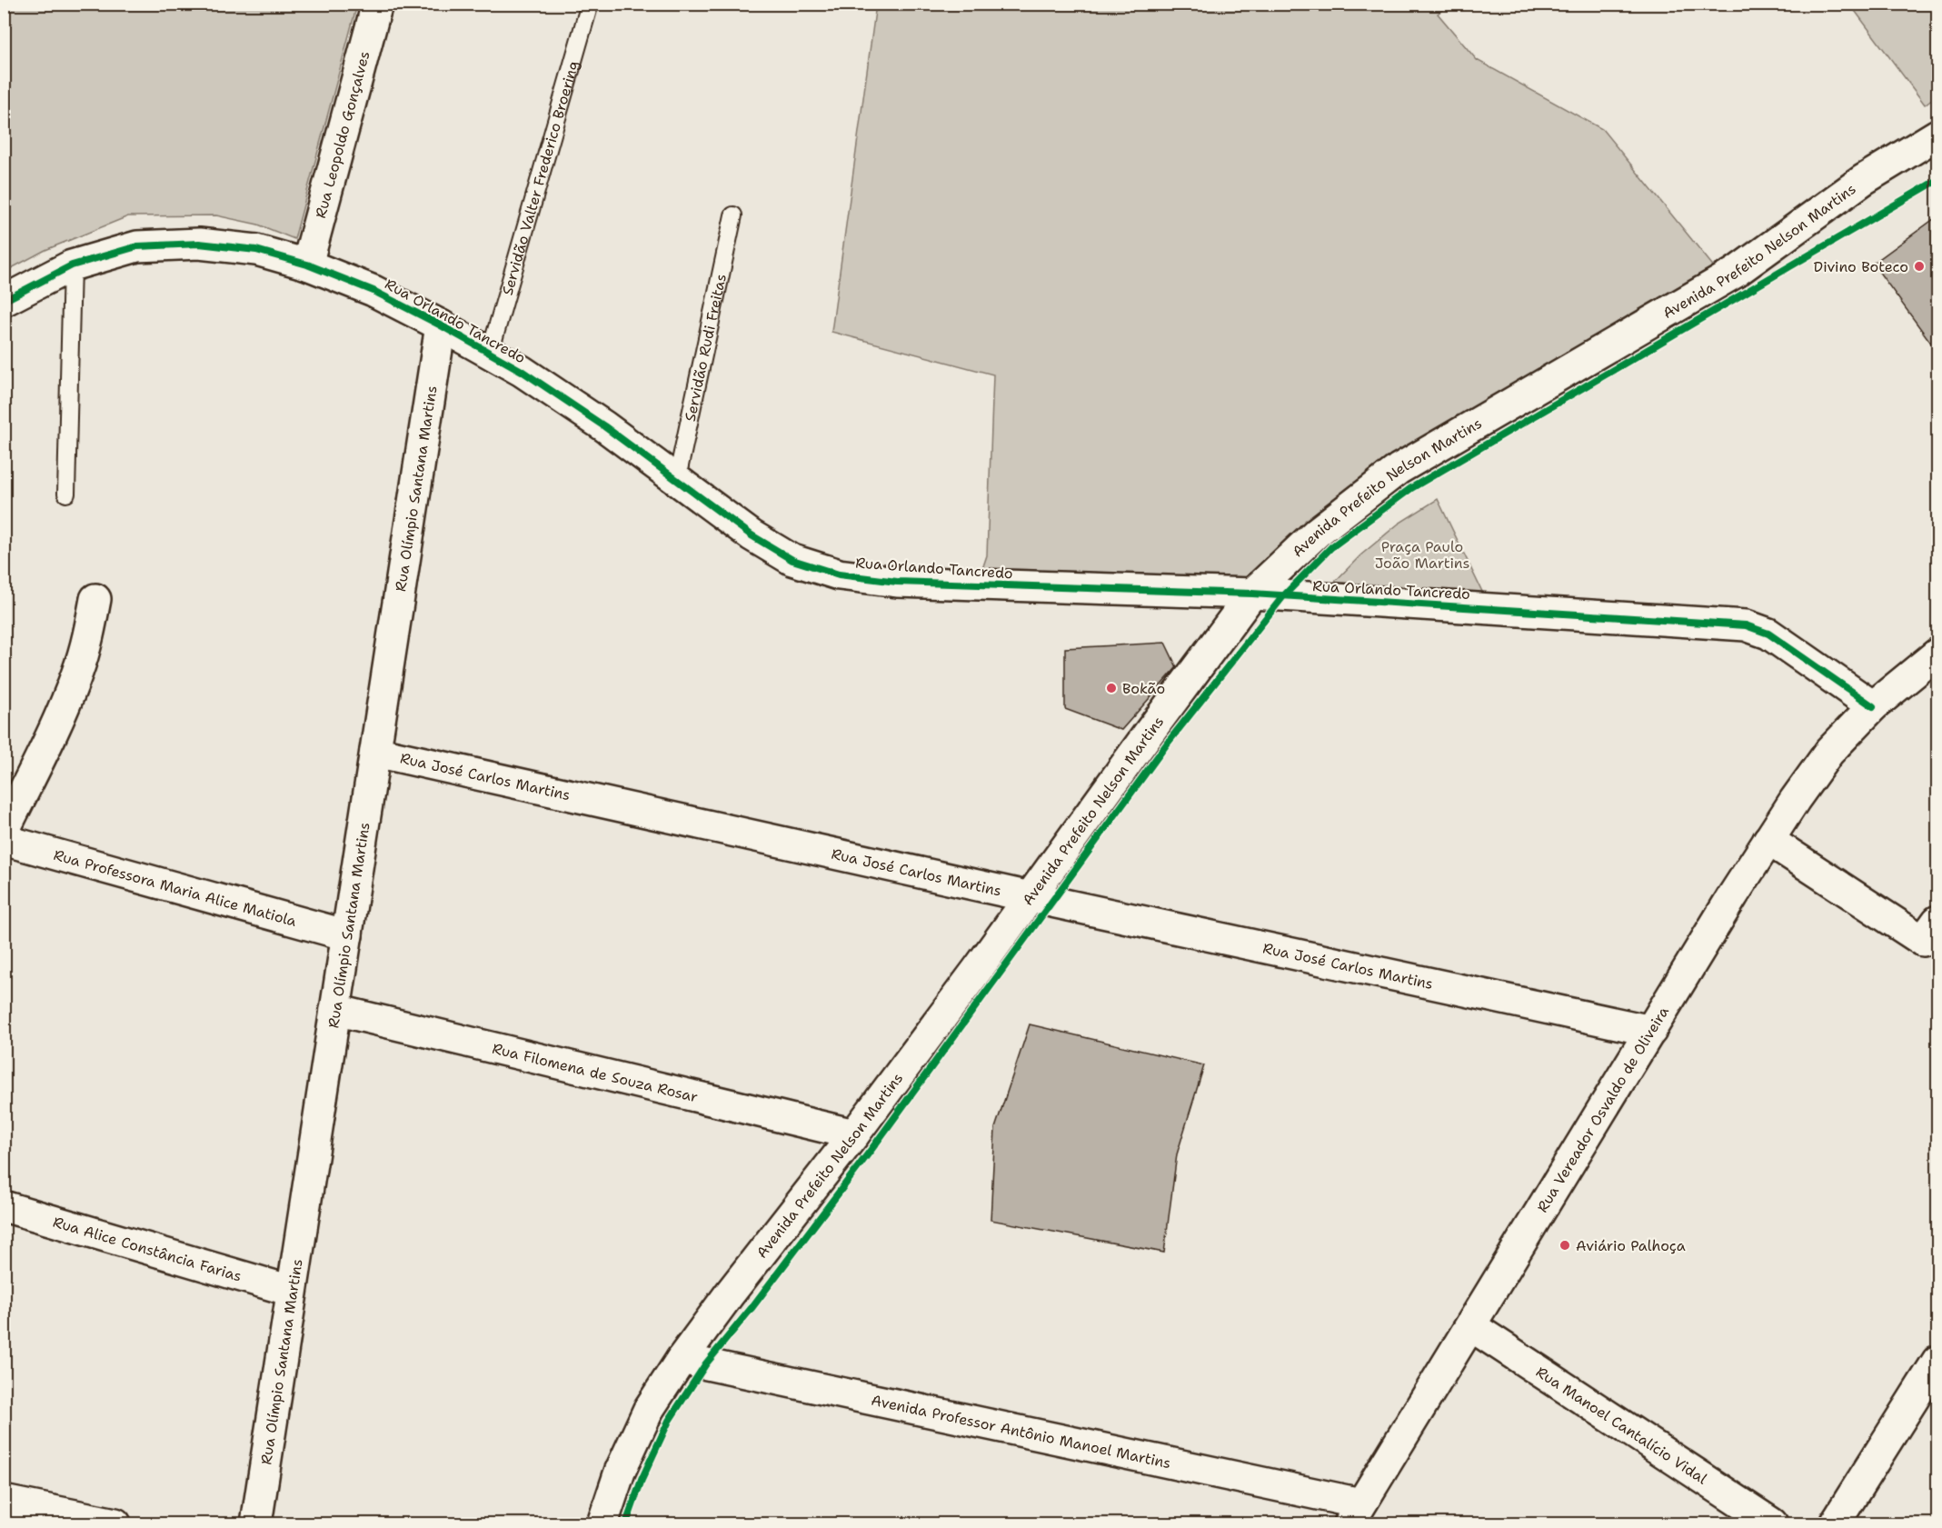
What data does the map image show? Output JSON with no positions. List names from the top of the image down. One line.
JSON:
{"streets":{"street":["Rua Leopoldo Gonçalves","Avenida Prefeito Nelson Martins","Rua Orlando Tancredo","Rua Olímpio Santana Martins","Rua José Carlos Martins","Rua Professora Maria Alice Matiola","Rua Filomena de Souza Rosar","Rua Vereador Osvaldo de Oliveira","Rua Alice Constância Farias","Rua Manoel Cantalício Vidal","Avenida Professor Antônio Manoel Martins"],"lane":["Servidão Valter Frederico Broering","Servidão Rudi Freitas"]},"crossings":[["Rua Leopoldo Gonçalves","Rua Orlando Tancredo"],["Servidão Valter Frederico Broering","Rua Orlando Tancredo"],["Avenida Prefeito Nelson Martins","Rua Orlando Tancredo"],["Avenida Prefeito Nelson Martins","Rua José Carlos Martins"],["Avenida Prefeito Nelson Martins","Rua Filomena de Souza Rosar"],["Avenida Prefeito Nelson Martins","Avenida Professor Antônio Manoel Martins"],["Rua Orlando Tancredo","Servidão Rudi Freitas"],["Rua Orlando Tancredo","Rua Olímpio Santana Martins"],["Rua Orlando Tancredo","Rua Vereador Osvaldo de Oliveira"],["Rua Olímpio Santana Martins","Rua José Carlos Martins"],["Rua Olímpio Santana Martins","Rua Professora Maria Alice Matiola"],["Rua Olímpio Santana Martins","Rua Filomena de Souza Rosar"],["Rua Olímpio Santana Martins","Rua Alice Constância Farias"],["Rua José Carlos Martins","Rua Vereador Osvaldo de Oliveira"],["Rua Vereador Osvaldo de Oliveira","Rua Manoel Cantalício Vidal"],["Rua Vereador Osvaldo de Oliveira","Avenida Professor Antônio Manoel Martins"]],"parks":["Praça Paulo João Martins"],"places":["Divino Boteco","Bokão","Aviário Palhoça"]}
